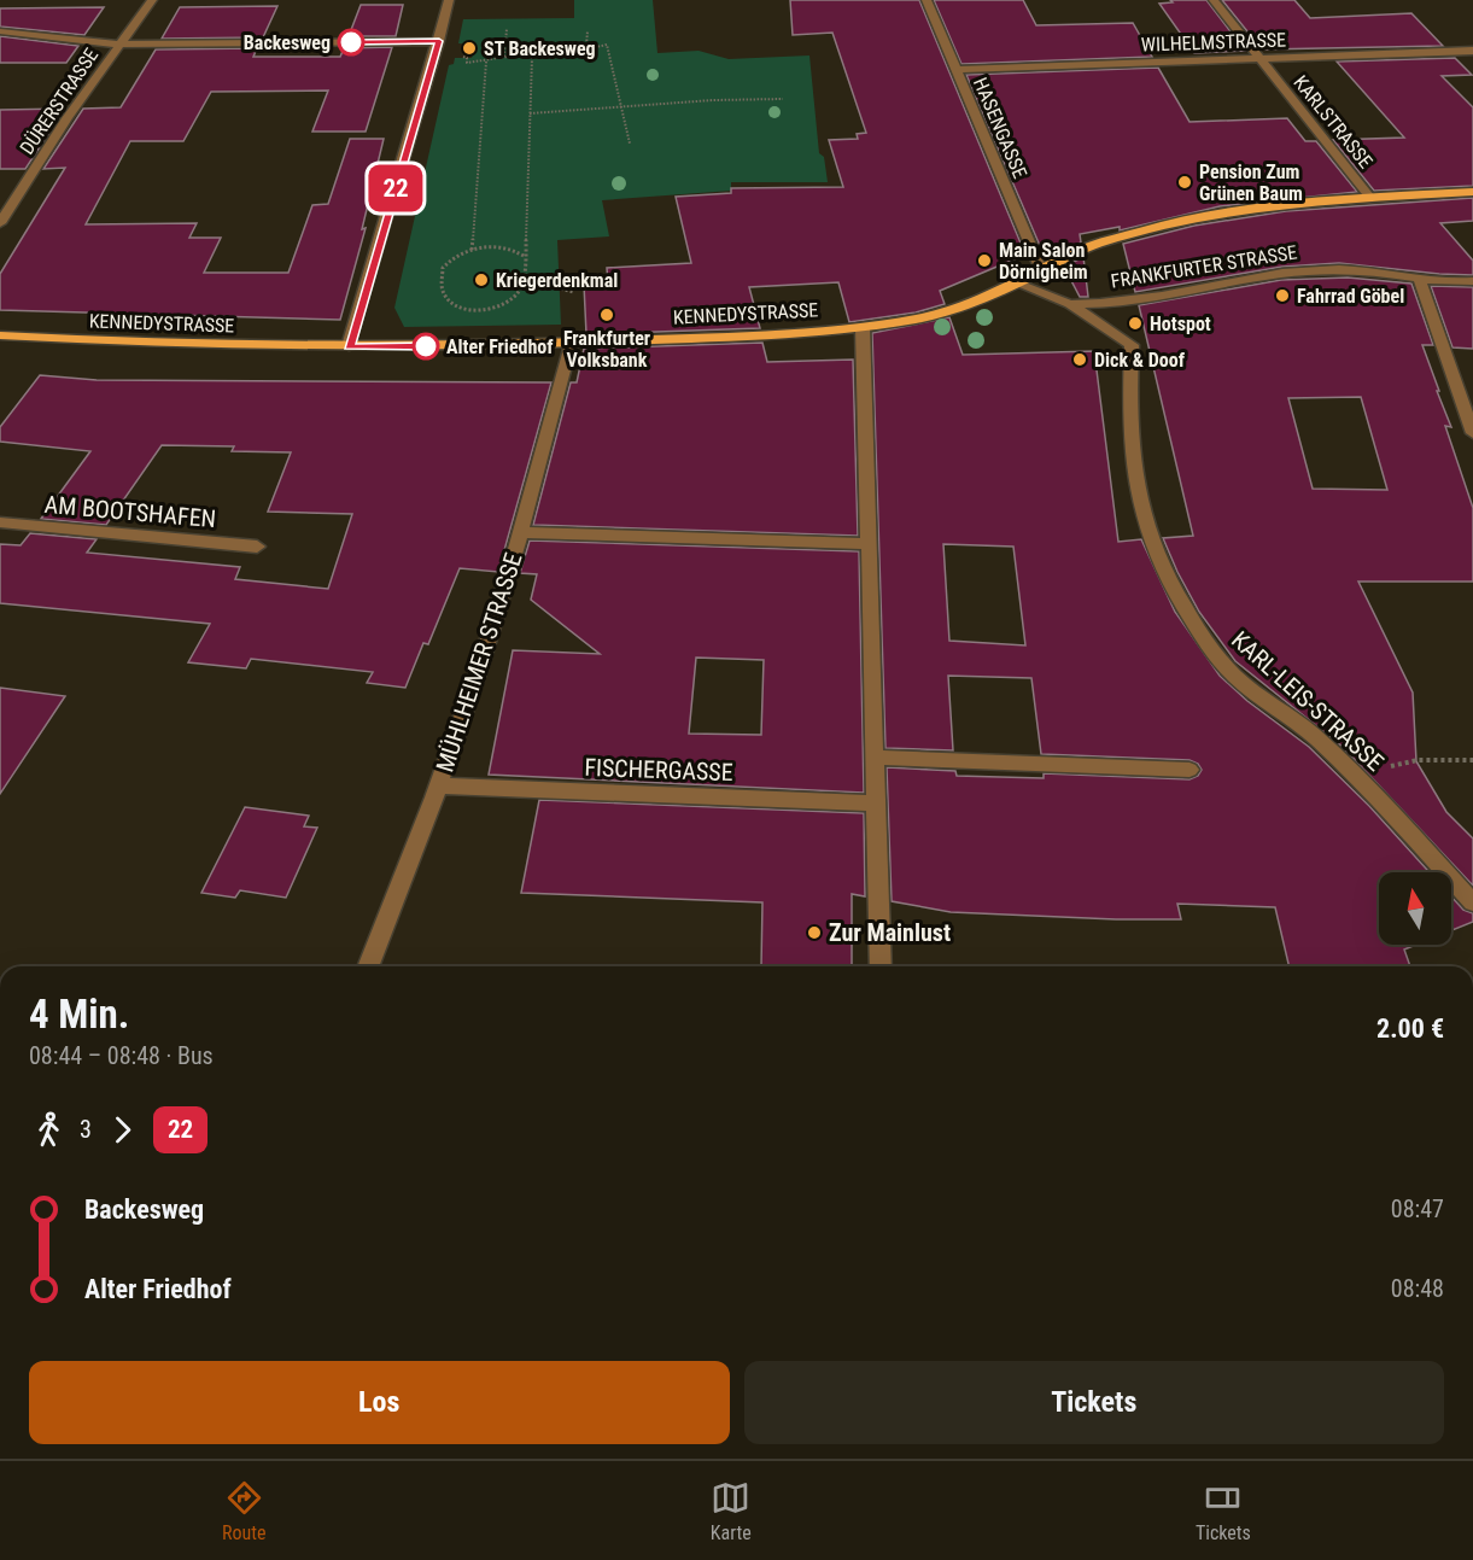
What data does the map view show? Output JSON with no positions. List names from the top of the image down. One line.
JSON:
{"streets":{"main road":["KENNEDYSTRASSE"],"street":["WILHELMSTRASSE","DÜRERSTRASSE","KARLSTRASSE","HASENGASSE","FRANKFURTER STRASSE","AM BOOTSHAFEN","MÜHLHEIMER STRASSE","KARL-LEIS-STRASSE","FISCHERGASSE"]},"crossings":[["WILHELMSTRASSE","KARLSTRASSE"],["WILHELMSTRASSE","HASENGASSE"],["KARLSTRASSE","KENNEDYSTRASSE"],["HASENGASSE","KENNEDYSTRASSE"],["FRANKFURTER STRASSE","KARL-LEIS-STRASSE"],["KENNEDYSTRASSE","MÜHLHEIMER STRASSE"],["KENNEDYSTRASSE","KARL-LEIS-STRASSE"],["MÜHLHEIMER STRASSE","FISCHERGASSE"]],"places":["Backesweg","ST Backesweg","Pension Zum Grünen Baum","Main Salon Dörnigheim","Kriegerdenkmal","Fahrrad Göbel","Frankfurter Volksbank","Hotspot","Alter Friedhof","Dick & Doof","Zur Mainlust"],"lines":["bus line 22"],"north":"top","page":{"on_map":"22","heading":["4 Min.","08:44 – 08:48 · Bus","2.00 €"],"legs":["3","22"],"list":[{"name":"Backesweg","value":"08:47"},{"name":"Alter Friedhof","value":"08:48"}],"buttons":["Los","Tickets"],"tabs":["Route","Karte","Tickets"]}}
